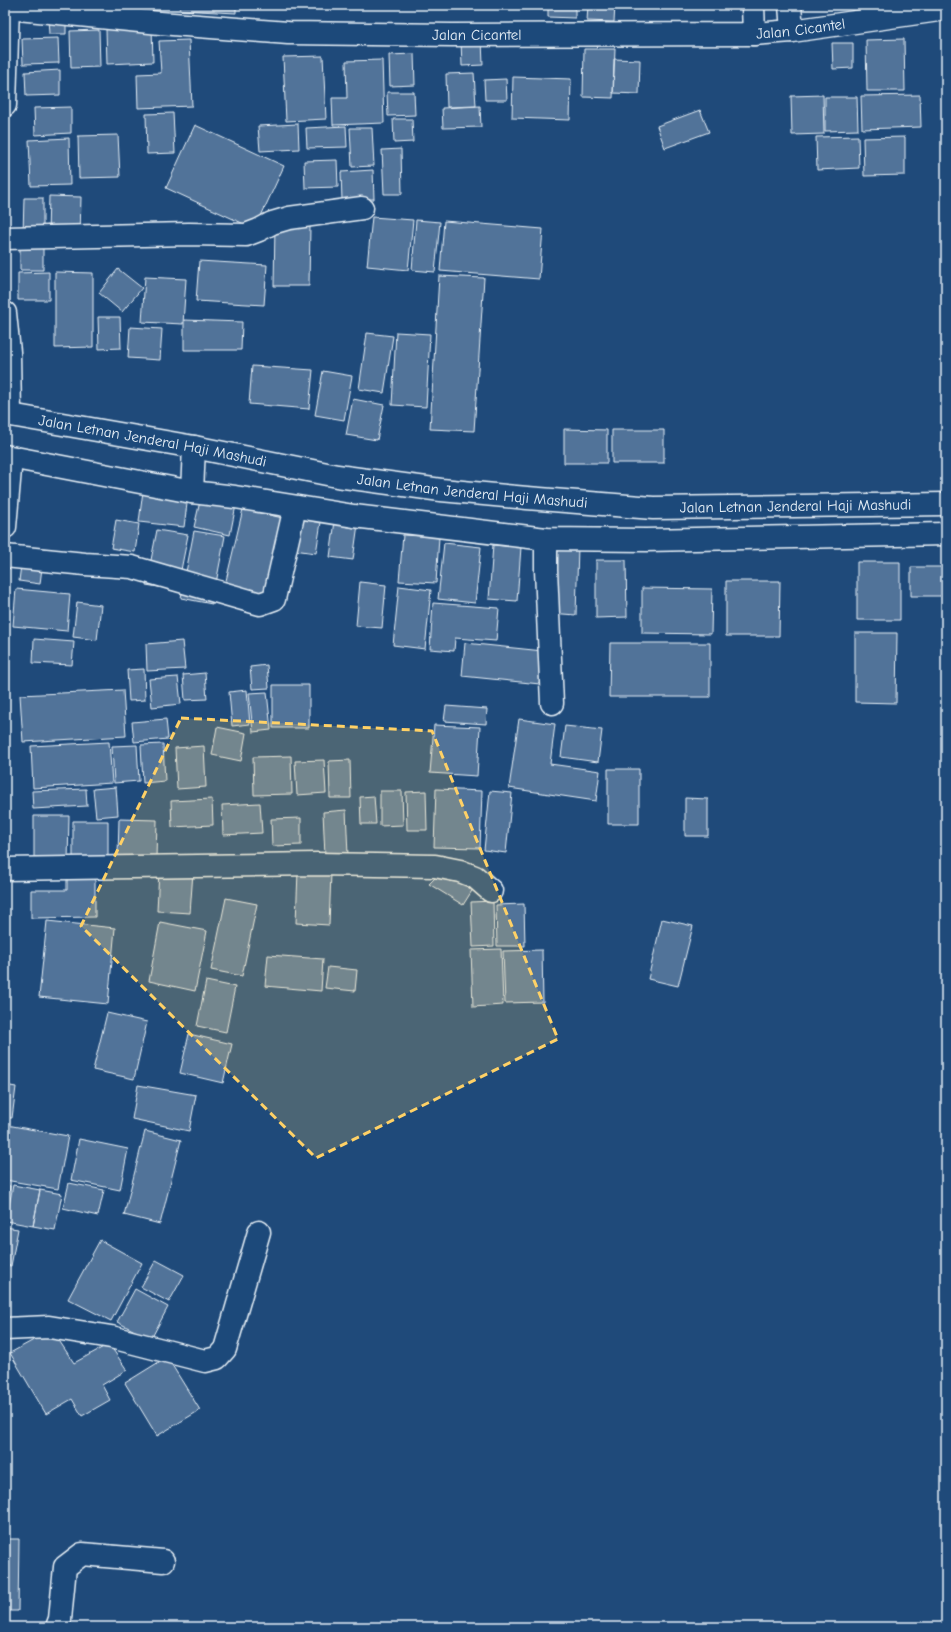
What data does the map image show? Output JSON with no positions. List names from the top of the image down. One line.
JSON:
{"streets":{"street":["Jalan Cicantel","Jalan Letnan Jenderal Haji Mashudi"]}}
